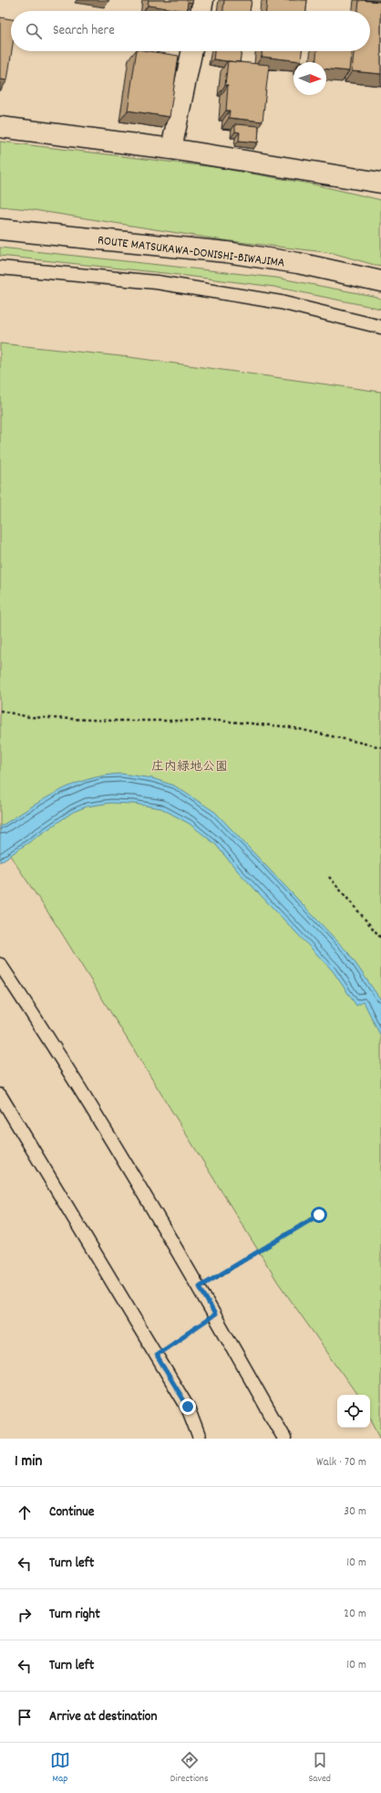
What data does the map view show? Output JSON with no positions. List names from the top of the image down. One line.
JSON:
{"streets":{"street":["ROUTE MATSUKAWA-DONISHI-BIWAJIMA"]},"parks":["庄内緑地公園"],"north":"right","page":{"search":"Search here","heading":["1 min","Walk · 70 m"],"list":[["Continue","30 m"],["Turn left","10 m"],["Turn right","20 m"],["Turn left","10 m"],"Arrive at destination"],"nav":["Map","Directions","Saved"]}}
